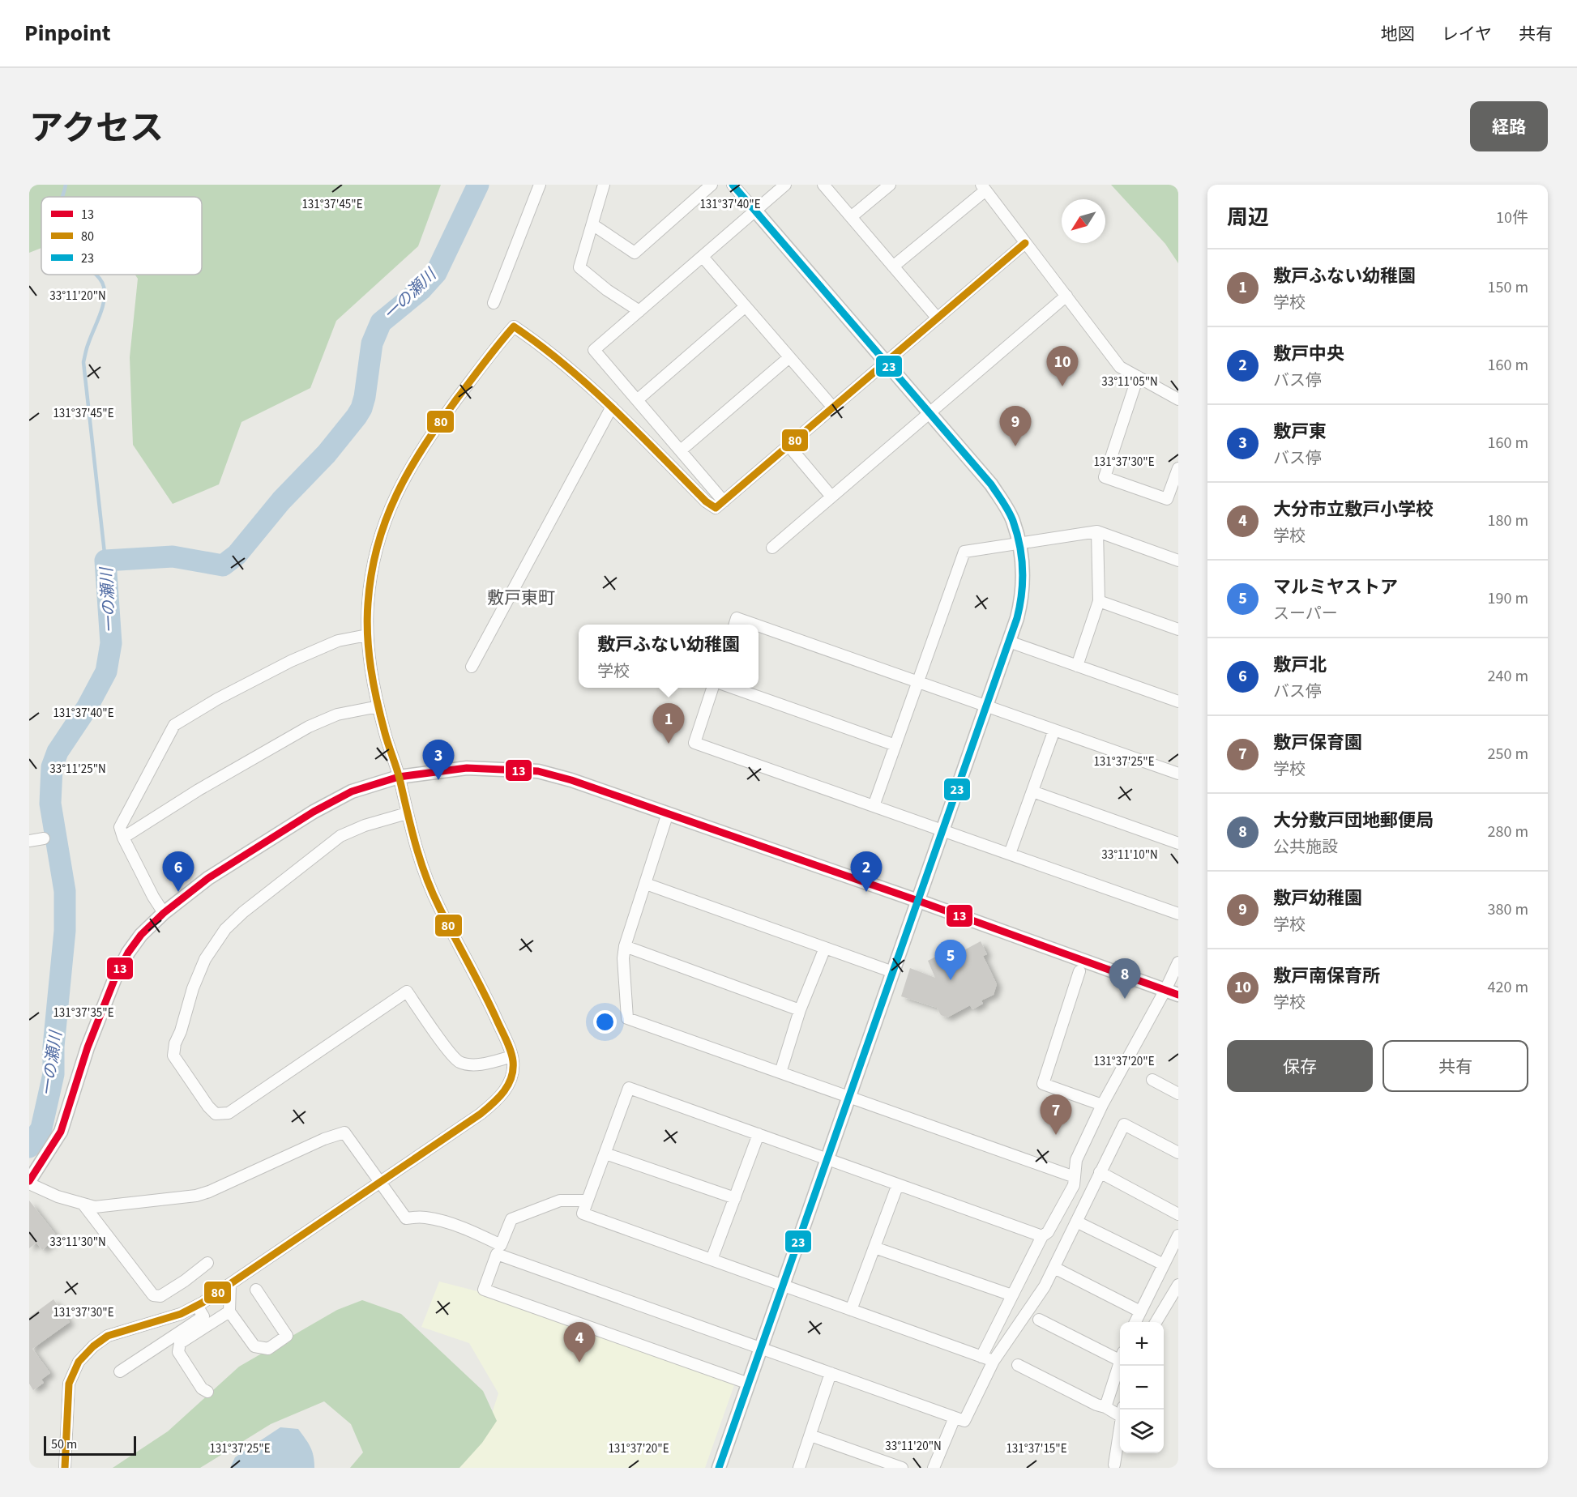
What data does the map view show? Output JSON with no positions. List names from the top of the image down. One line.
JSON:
{"districts":["敷戸東町"],"water":["一の瀬川"],"lines":["transit line 23","transit line 80","transit line 13"],"legend":["13","80","23"],"scale_bar":"50 m","north":"bottom left","page":{"header":"Pinpoint","nav":["地図","レイヤ","共有"],"title":"アクセス","buttons":["経路",["保存","共有"]],"heading":["周辺","10件"],"list":[{"mark":"1","name":"敷戸ふない幼稚園","note":"学校","value":"150 m"},{"mark":"2","name":"敷戸中央","note":"バス停","value":"160 m"},{"mark":"3","name":"敷戸東","note":"バス停","value":"160 m"},{"mark":"4","name":"大分市立敷戸小学校","note":"学校","value":"180 m"},{"mark":"5","name":"マルミヤストア","note":"スーパー","value":"190 m"},{"mark":"6","name":"敷戸北","note":"バス停","value":"240 m"},{"mark":"7","name":"敷戸保育園","note":"学校","value":"250 m"},{"mark":"8","name":"大分敷戸団地郵便局","note":"公共施設","value":"280 m"},{"mark":"9","name":"敷戸幼稚園","note":"学校","value":"380 m"},{"mark":"10","name":"敷戸南保育所","note":"学校","value":"420 m"}],"pins":["10","9","1","3","2","6","5","8","7","4"],"popup":["敷戸ふない幼稚園","学校"],"map_buttons":["+","−"],"scale":"50 m"},"coordinates":["131°37'45\"E","131°37'40\"E","33°11'20\"N","33°11'05\"N","131°37'30\"E","131°37'25\"E","33°11'25\"N","33°11'10\"N","131°37'35\"E","131°37'20\"E","33°11'30\"N","131°37'15\"E"]}
